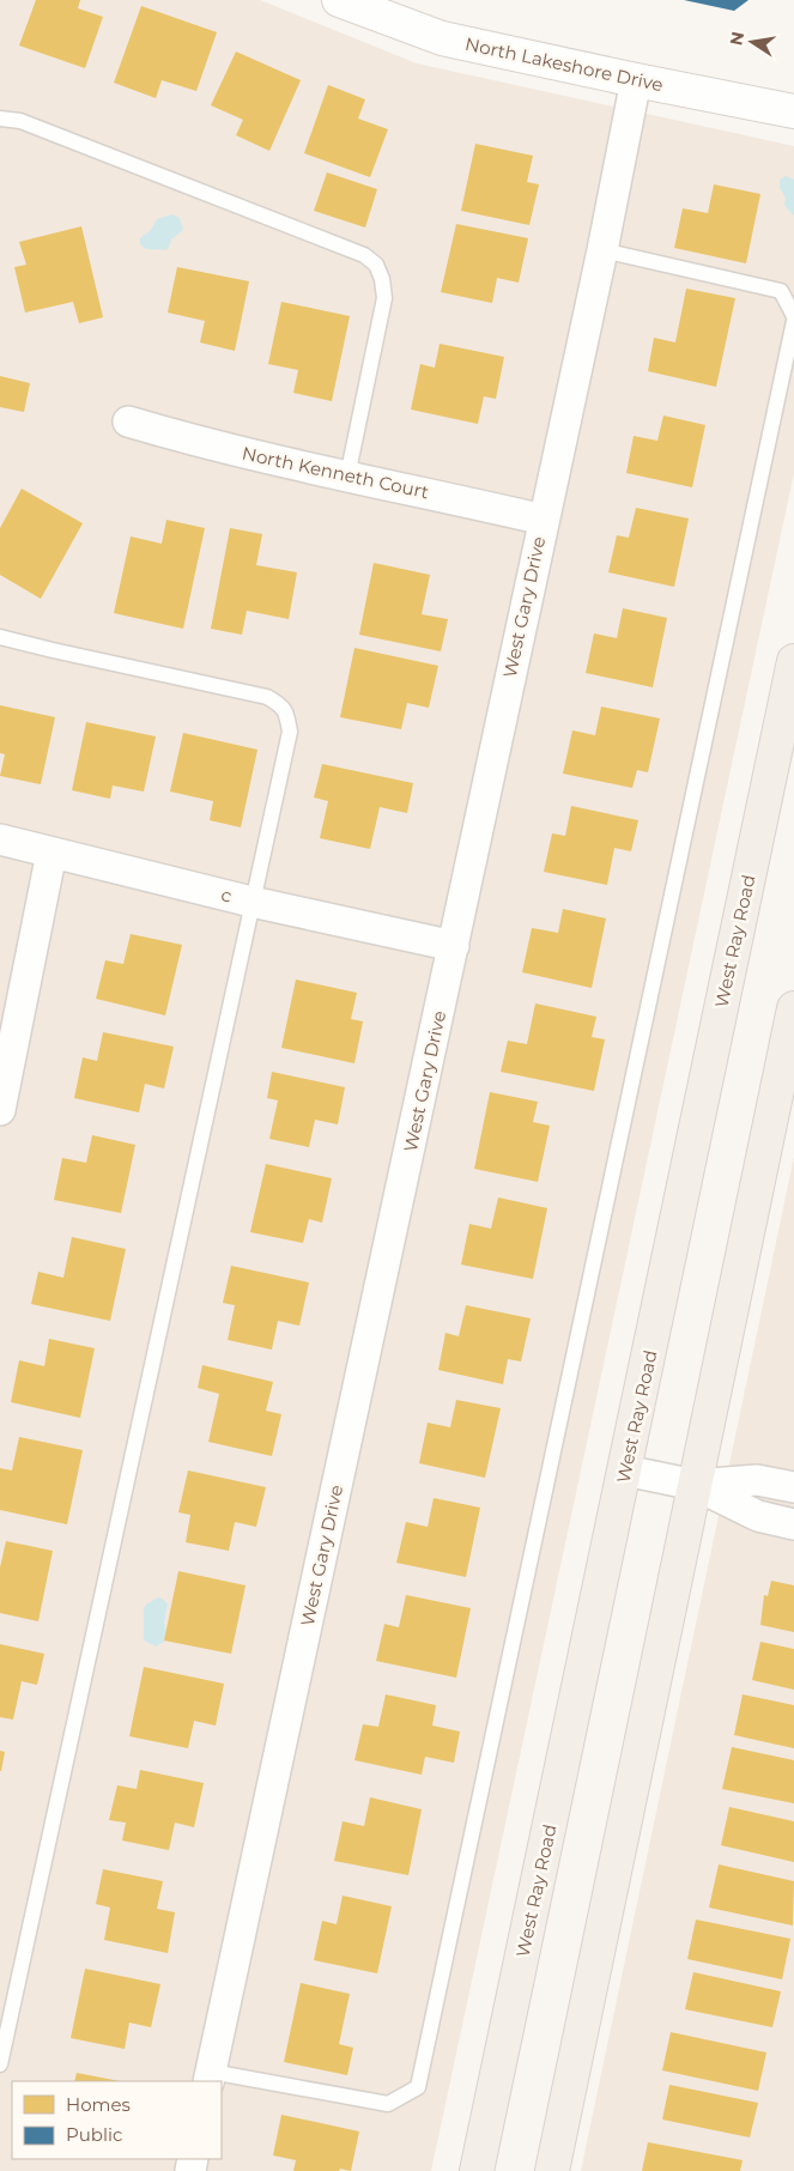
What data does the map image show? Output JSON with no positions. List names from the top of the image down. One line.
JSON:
{"streets":{"main road":["West Ray Road"],"street":["North Lakeshore Drive","North Kenneth Court","West Gary Drive","c"]},"crossings":[["North Lakeshore Drive","West Gary Drive"],["North Kenneth Court","West Gary Drive"],["West Gary Drive","c"]],"legend":["Homes","Public"],"north":"left"}
